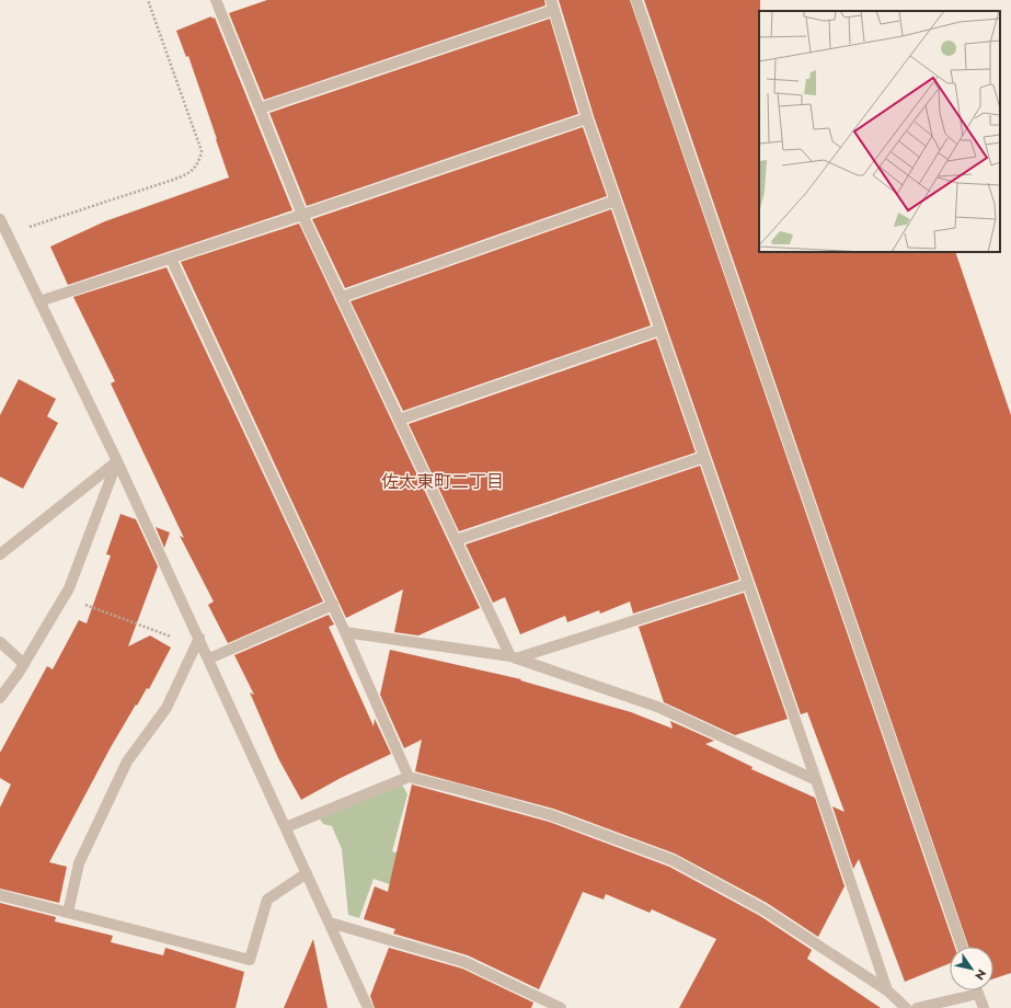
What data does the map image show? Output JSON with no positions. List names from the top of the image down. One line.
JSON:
{"districts":["佐太東町二丁目"],"north":"bottom right"}
